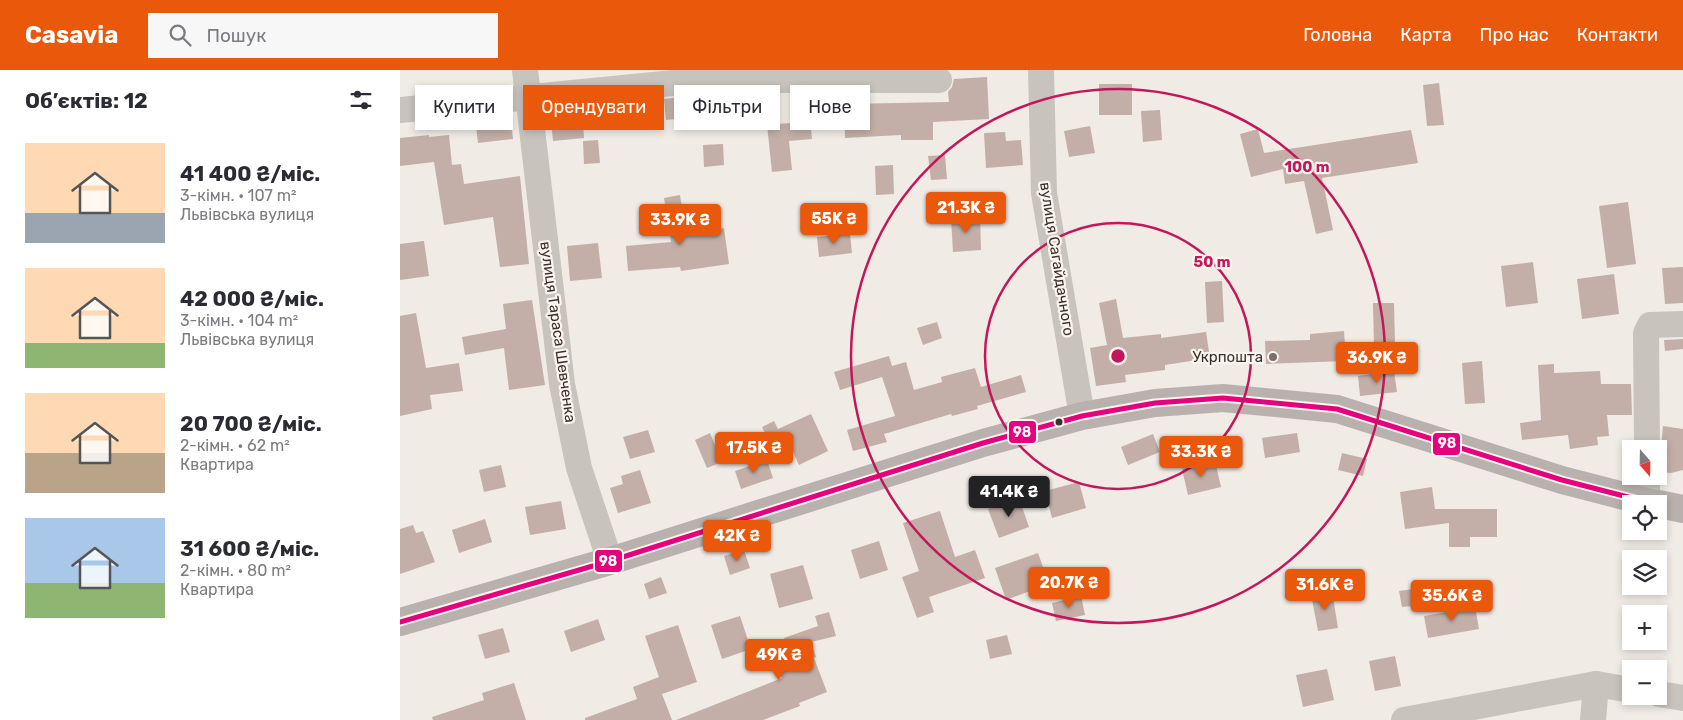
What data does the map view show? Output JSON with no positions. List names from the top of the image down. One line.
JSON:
{"streets":{"street":["вулиця Сагайдачного","вулиця Тараса Шевченка"]},"places":["Укрпошта"],"lines":["transit line 98"],"north":"bottom","page":{"header":"Casavia","search":"Пошук","nav":["Головна","Карта","Про нас","Контакти"],"heading":"Об’єктів: 12","chip":["Купити","Орендувати","Фільтри","Нове"],"list":[{"name":"41 400 ₴/міс.","note":"3-кімн. · 107 m² · Львівська вулиця"},{"name":"42 000 ₴/міс.","note":"3-кімн. · 104 m² · Львівська вулиця"},{"name":"20 700 ₴/міс.","note":"2-кімн. · 62 m² · Квартира"},{"name":"31 600 ₴/міс.","note":"2-кімн. · 80 m² · Квартира"}],"price":["21.3K ₴","55K ₴","33.9K ₴","36.9K ₴","17.5K ₴","33.3K ₴","41.4K ₴","42K ₴","20.7K ₴","31.6K ₴","35.6K ₴","49K ₴"],"map_buttons":["+","−"]},"rings":["100 m","50 m"]}
